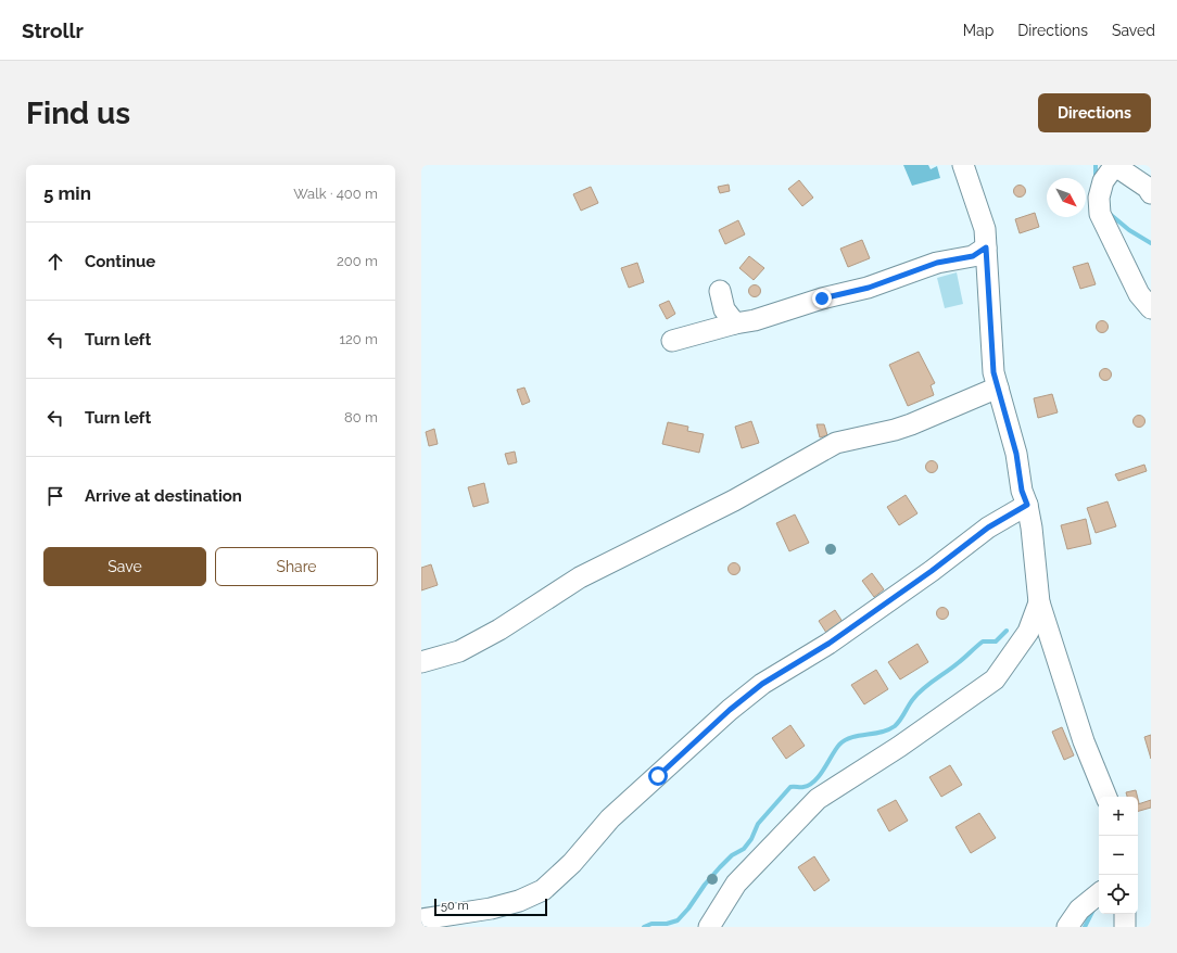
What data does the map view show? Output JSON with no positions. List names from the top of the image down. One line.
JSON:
{"scale_bar":"50 m","north":"bottom right","page":{"header":"Strollr","nav":["Map","Directions","Saved"],"buttons":["Directions",["Save","Share"]],"title":"Find us","heading":["5 min","Walk · 400 m"],"list":[["Continue","200 m"],["Turn left","120 m"],["Turn left","80 m"],"Arrive at destination"],"map_buttons":["+","−"],"scale":"50 m"}}
